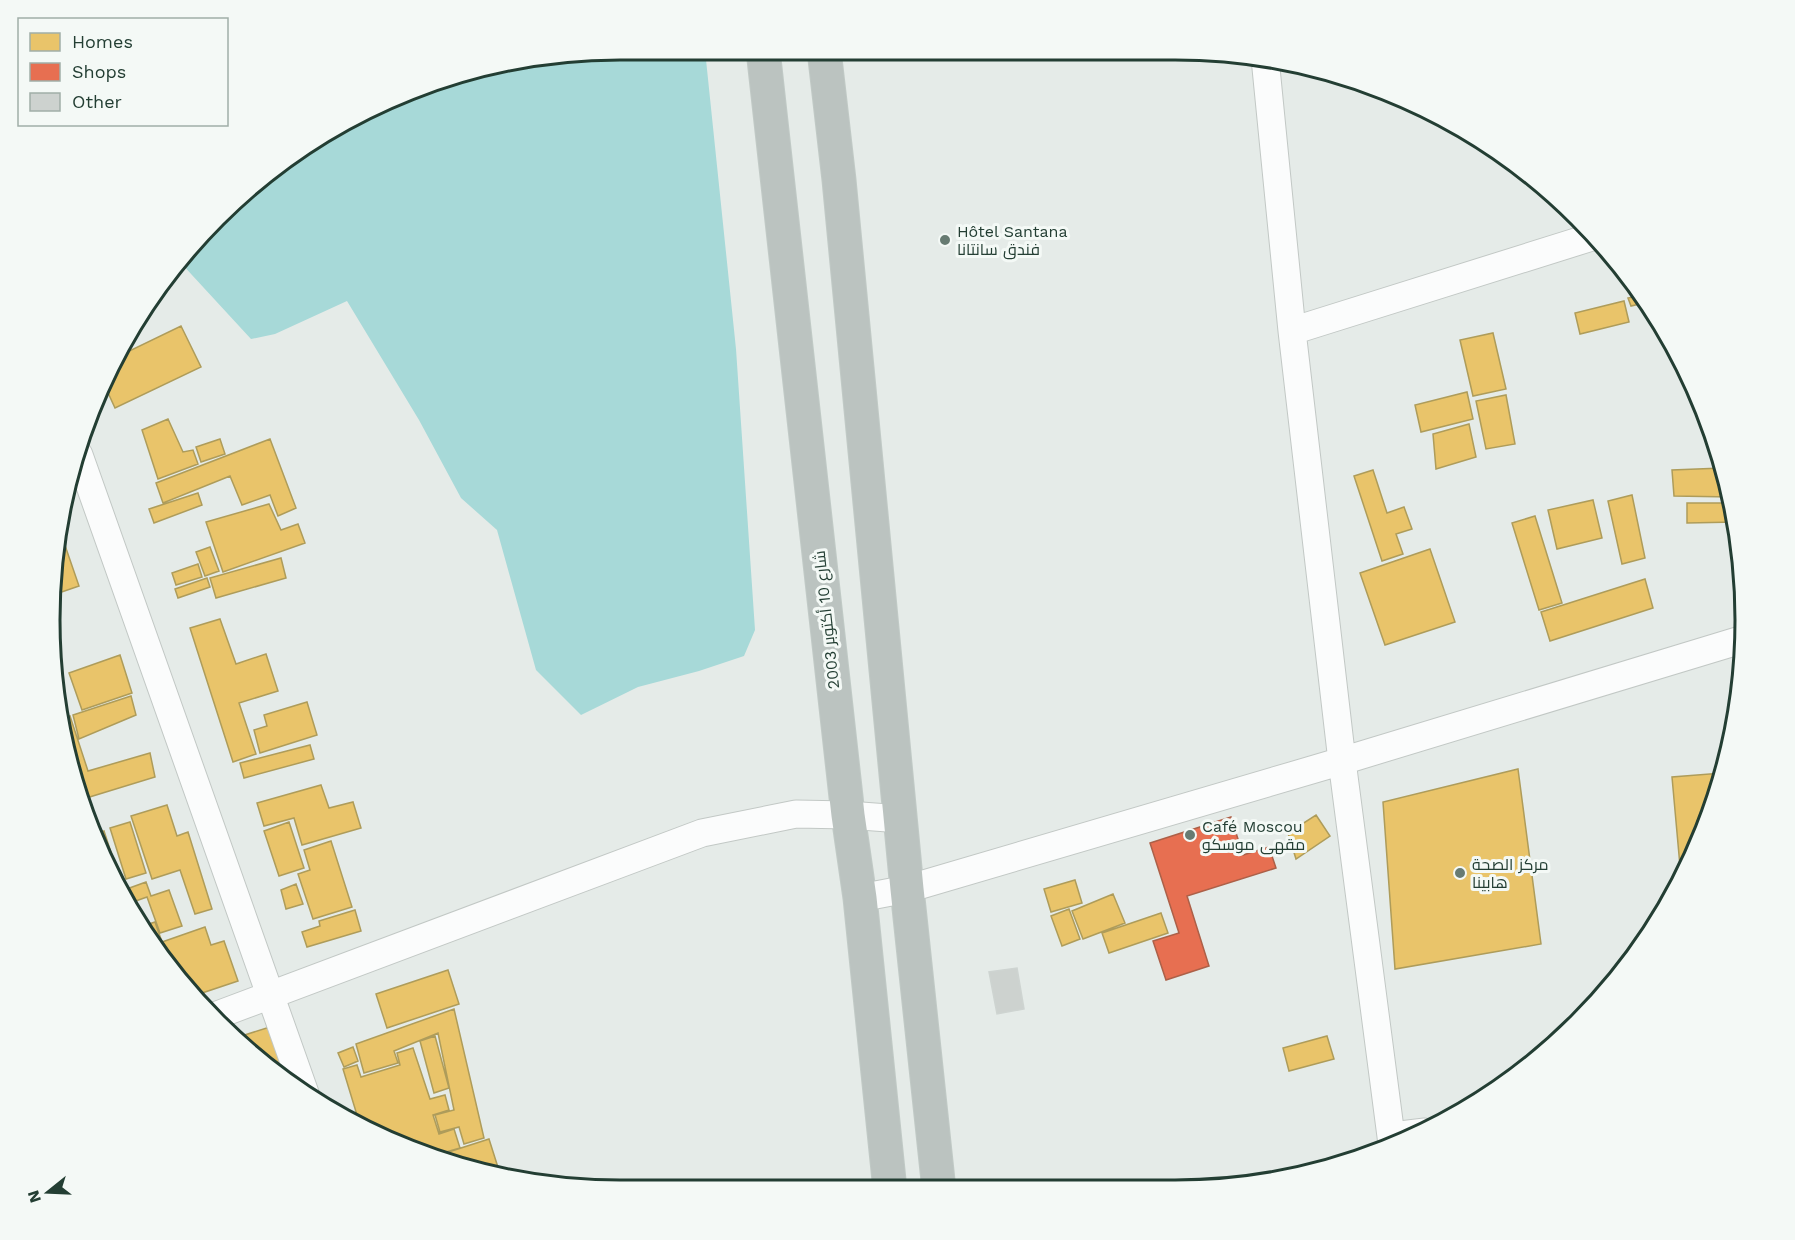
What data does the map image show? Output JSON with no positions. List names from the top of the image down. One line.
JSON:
{"streets":{"highway":["شارع 10 أكتوبر 2003"]},"places":["Hôtel Santana فندق سانتانا","Café Moscou مقهى موسكو","مركز الصحة هابينا"],"legend":["Homes","Shops","Other"],"north":"left"}
